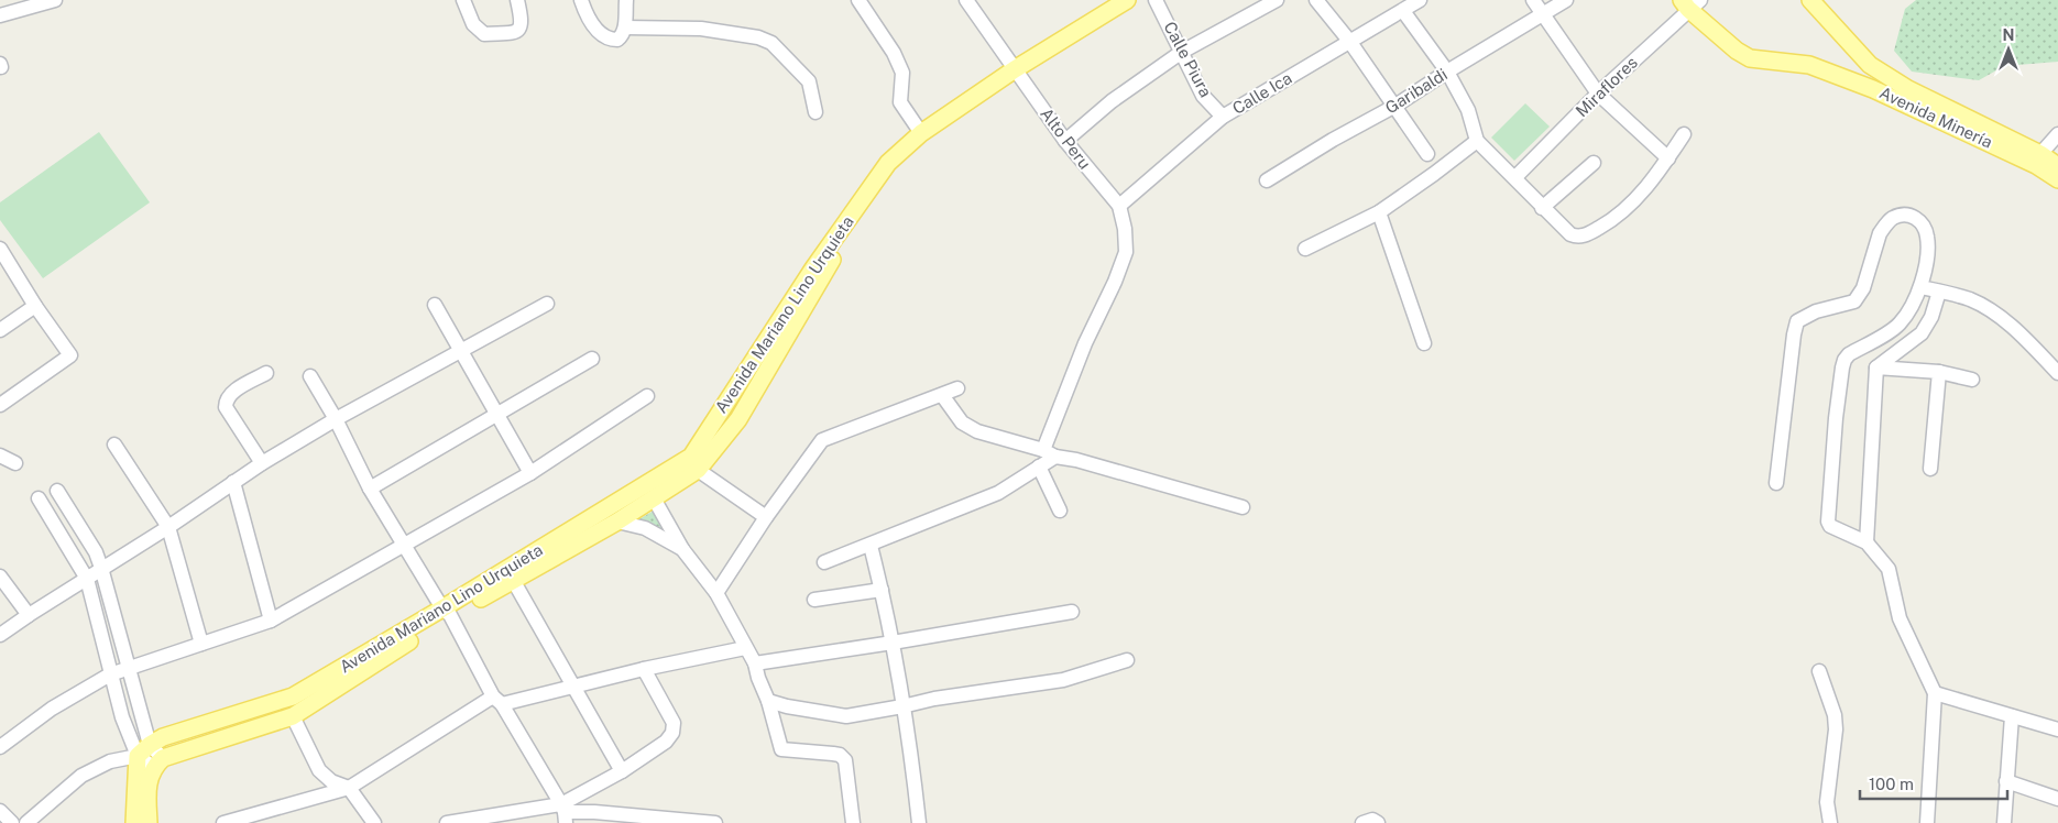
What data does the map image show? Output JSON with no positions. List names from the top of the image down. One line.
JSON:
{"streets":{"main road":["Avenida Minería","Avenida Mariano Lino Urquieta"],"street":["Calle Piura","Miraflores","Garibaldi","Calle Ica","Alto Peru"]},"crossings":[["Calle Piura","Calle Ica"],["Miraflores","Avenida Minería"],["Calle Ica","Alto Peru"]],"scale_bar":"100 m","north":"top"}
